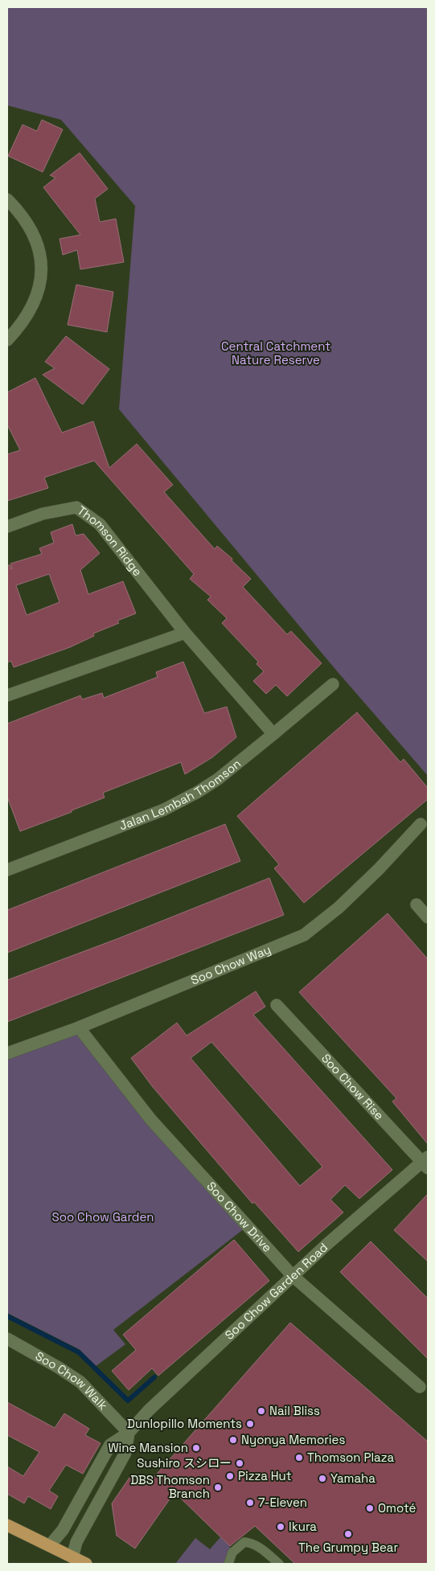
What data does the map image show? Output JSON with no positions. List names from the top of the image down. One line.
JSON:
{"streets":{"street":["Thomson Ridge","Jalan Lembah Thomson","Soo Chow Way","Soo Chow Rise","Soo Chow Drive","Soo Chow Garden Road","Soo Chow Walk"]},"crossings":[["Thomson Ridge","Jalan Lembah Thomson"],["Soo Chow Way","Soo Chow Drive"],["Soo Chow Rise","Soo Chow Garden Road"],["Soo Chow Drive","Soo Chow Garden Road"],["Soo Chow Garden Road","Soo Chow Walk"]],"parks":["Central Catchment Nature Reserve","Soo Chow Garden"],"places":["Nail Bliss","Dunlopillo Moments","Nyonya Memories","Wine Mansion","Thomson Plaza","Sushiro スシロー","Pizza Hut","Yamaha","DBS Thomson Branch","7-Eleven","Omoté","Ikura","The Grumpy Bear"]}
